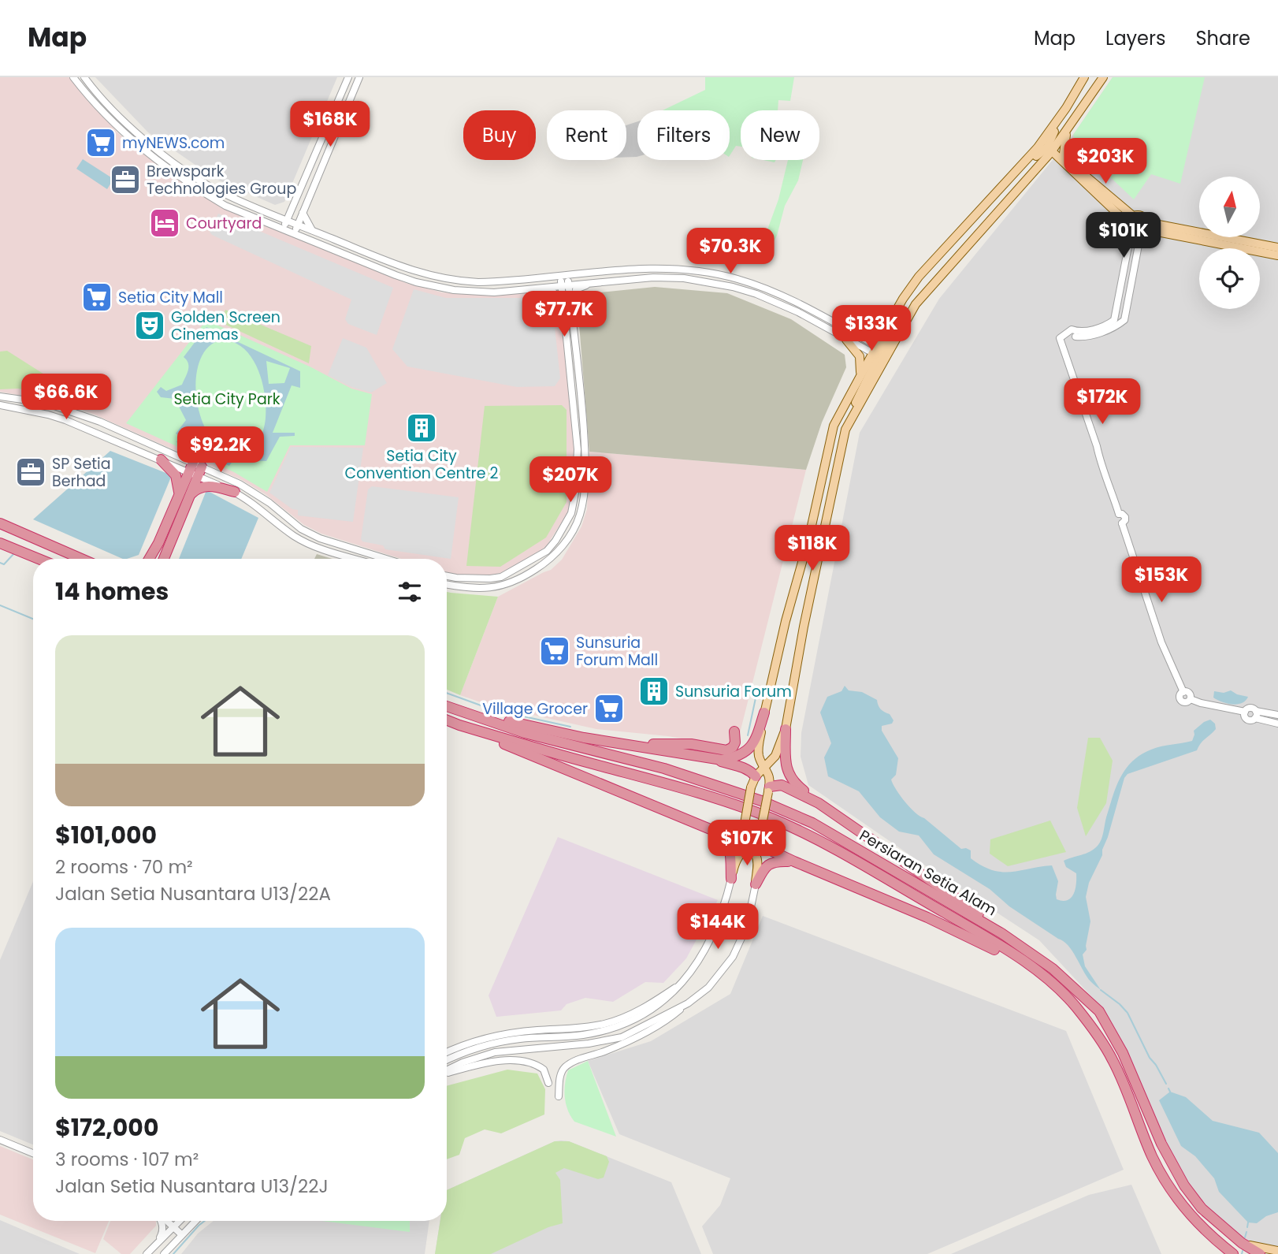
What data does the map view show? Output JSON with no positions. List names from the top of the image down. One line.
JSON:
{"streets":{"highway":["Persiaran Setia Alam"]},"parks":["Setia City Park"],"places":{"supermarket":["myNEWS.com","Setia City Mall","Sunsuria Forum Mall","Village Grocer"],"office":["Brewspark Technologies Group","SP Setia Berhad"],"hotel":["Courtyard"],"theatre":["Golden Screen Cinemas"],"building":["Setia City Convention Centre 2","Sunsuria Forum"]},"north":"top","page":{"header":"Map","nav":["Map","Layers","Share"],"price":["$168K","$203K","$101K","$70.3K","$77.7K","$133K","$66.6K","$172K","$92.2K","$207K","$118K","$153K","$107K","$144K"],"chip":["Buy","Rent","Filters","New"],"heading":"14 homes","list":[{"name":"$101,000","note":"2 rooms · 70 m² · Jalan Setia Nusantara U13/22A"},{"name":"$172,000","note":"3 rooms · 107 m² · Jalan Setia Nusantara U13/22J"}]}}
